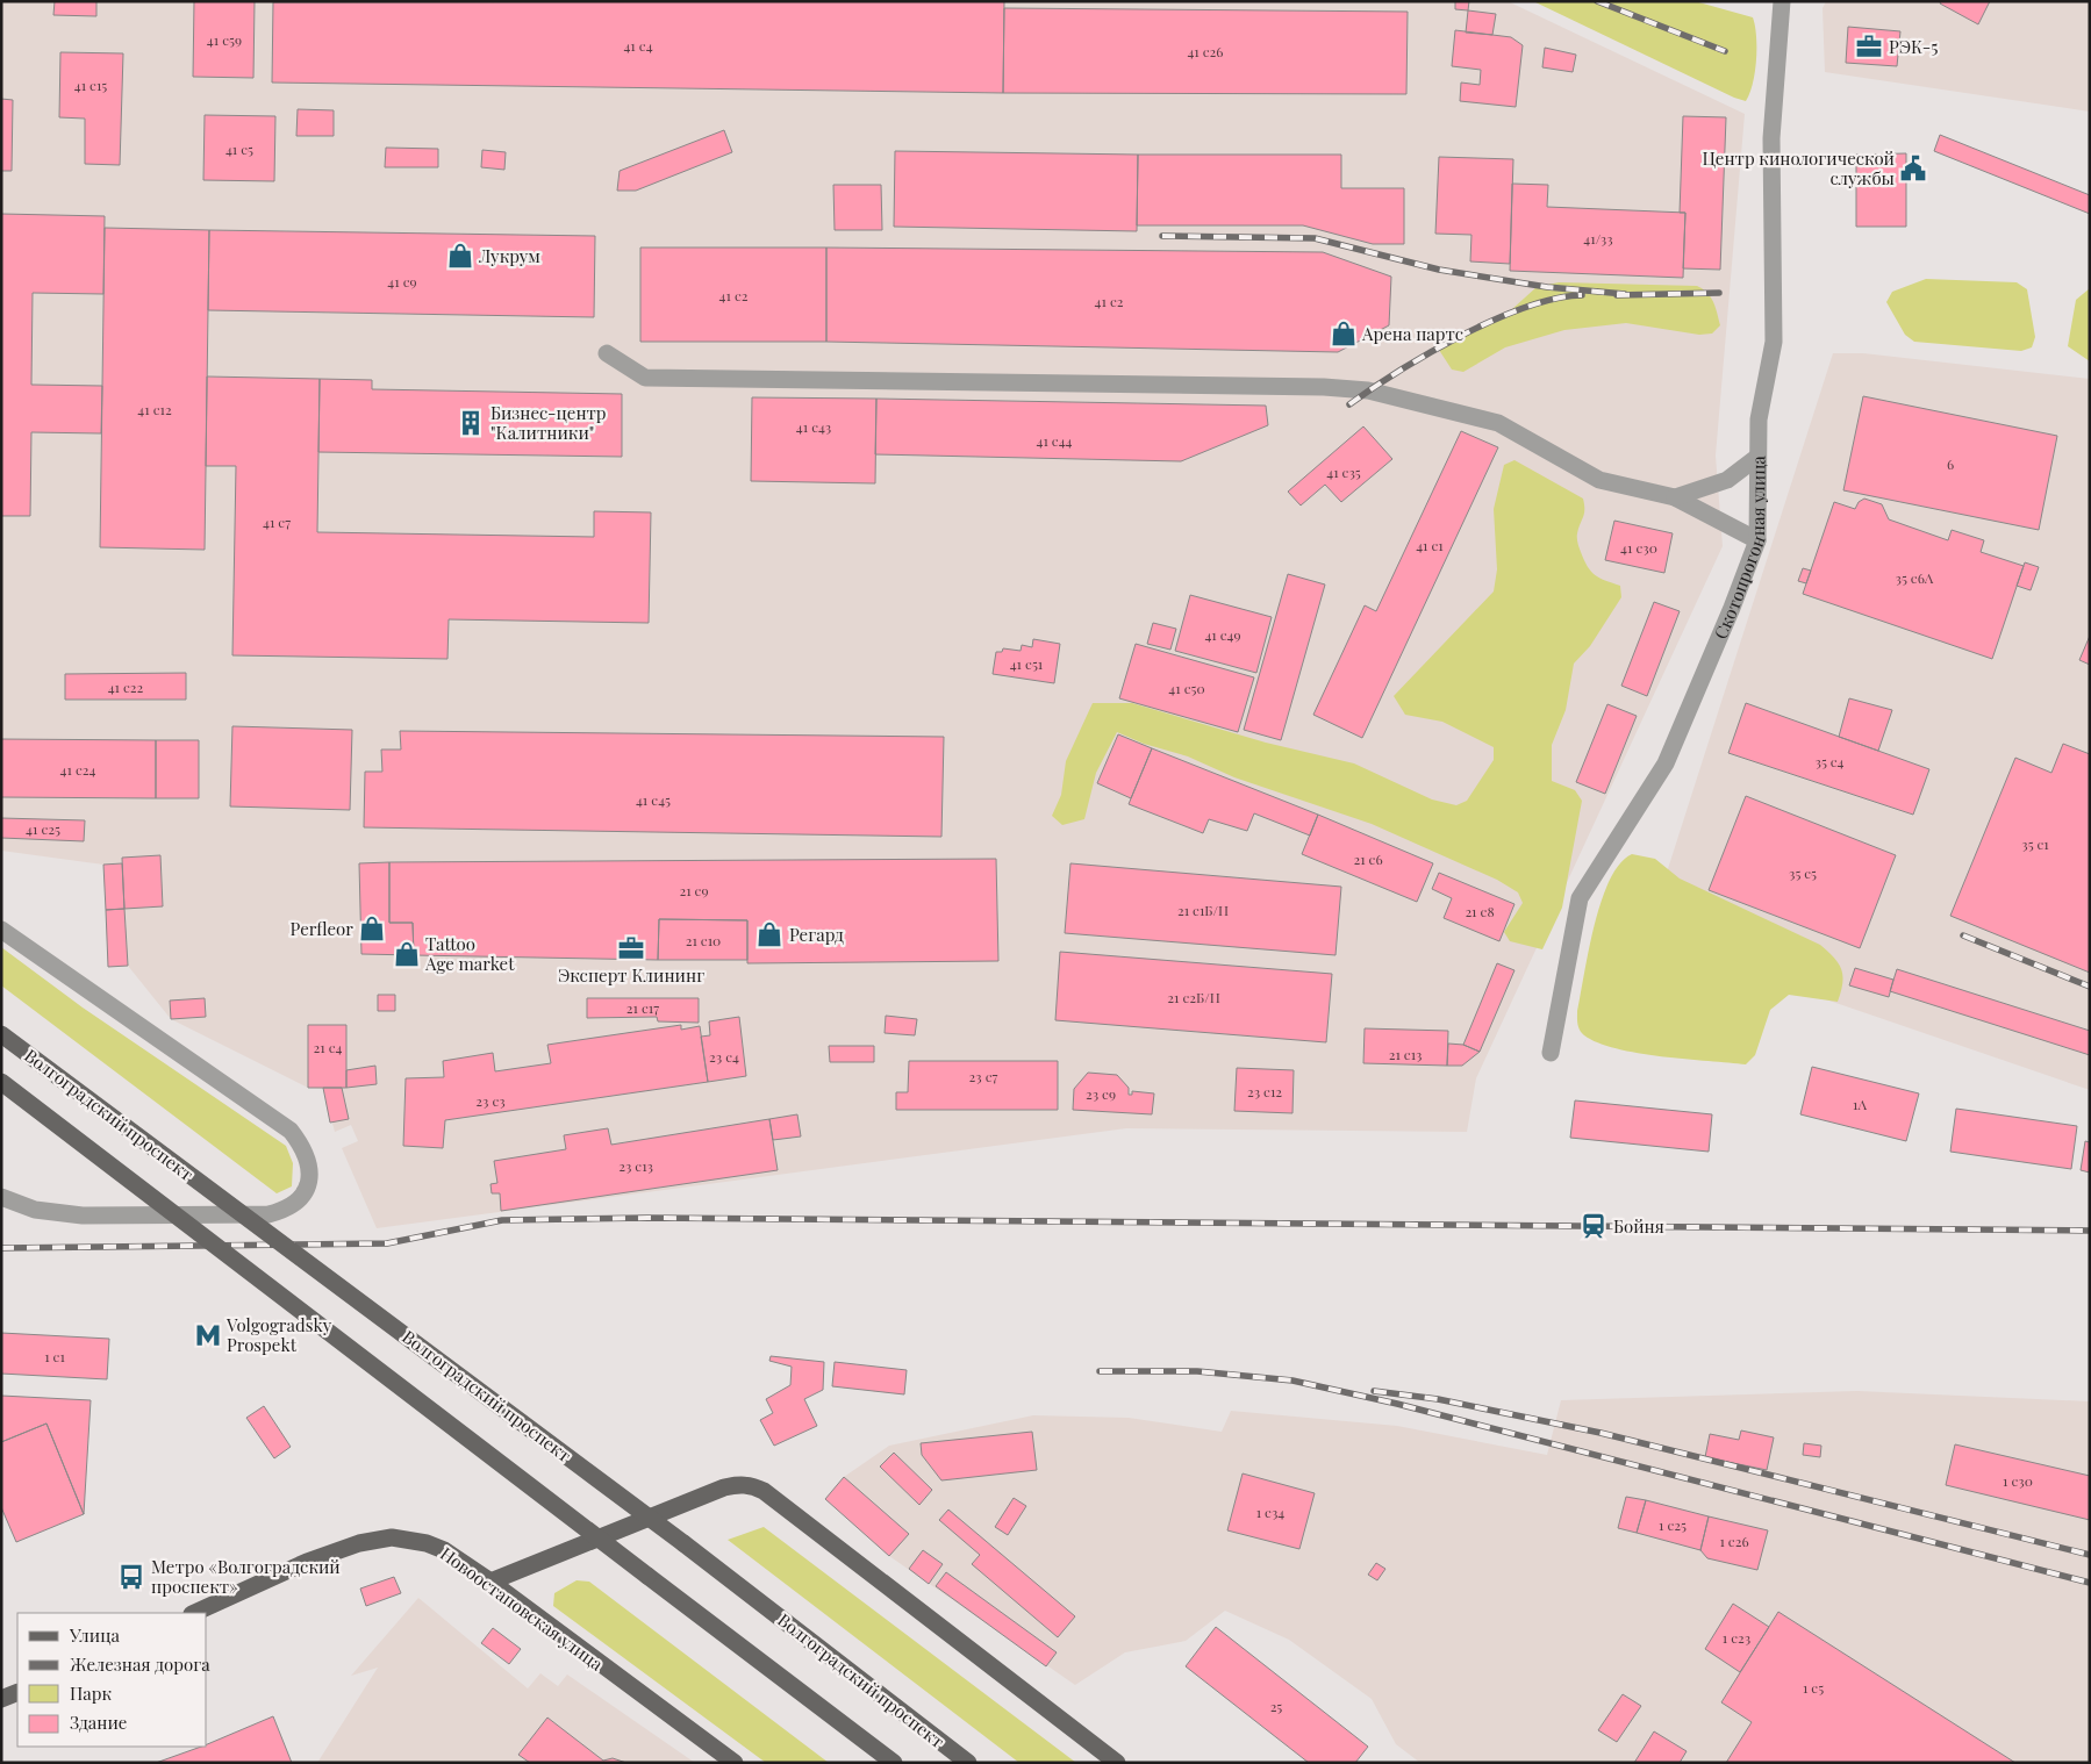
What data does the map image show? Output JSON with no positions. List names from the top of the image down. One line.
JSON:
{"streets":{"main road":["Волгоградский проспект","Новоостаповская улица"],"street":["Скотопрогонная улица"]},"places":{"office":["РЭК-5","Эксперт Клининг"],"public building":["Центр кинологической службы"],"shop":["Лукрум","Арена партс","Perfleor","Регард","Tattoo Age market"],"building":["Бизнес-центр \"Калитники\""],"station":["Бойня"],"metro station":["Volgogradsky Prospekt"],"bus stop":["Метро «Волгоградский проспект»"]},"house_numbers":["41 с59","41 с4","41 с26","41 с15","41 с5","41/33","41 с9","41 с2","41 с2","41 с12","41 с43","41 с44","6","41 с35","41 с7","41 с1","41 с30","35 с6А","41 с49","41 с51","41 с22","41 с50","35 с4","41 с24","41 c45","41 с25","35 с1","21 с6","35 с5","21 с9","21 с1Б/Н","21 с8","21 с10","21 с2Б/Н","21 с17","21 с4","21 с13","23 с4","23 с7","23 c12","23 с9","23 с3","1А","23 с13","1 с1","1 с30","1 с34","1 с25","1 с26","1 с23","1 с5","25"],"legend":["Улица","Железная дорога","Парк","Здание"]}
